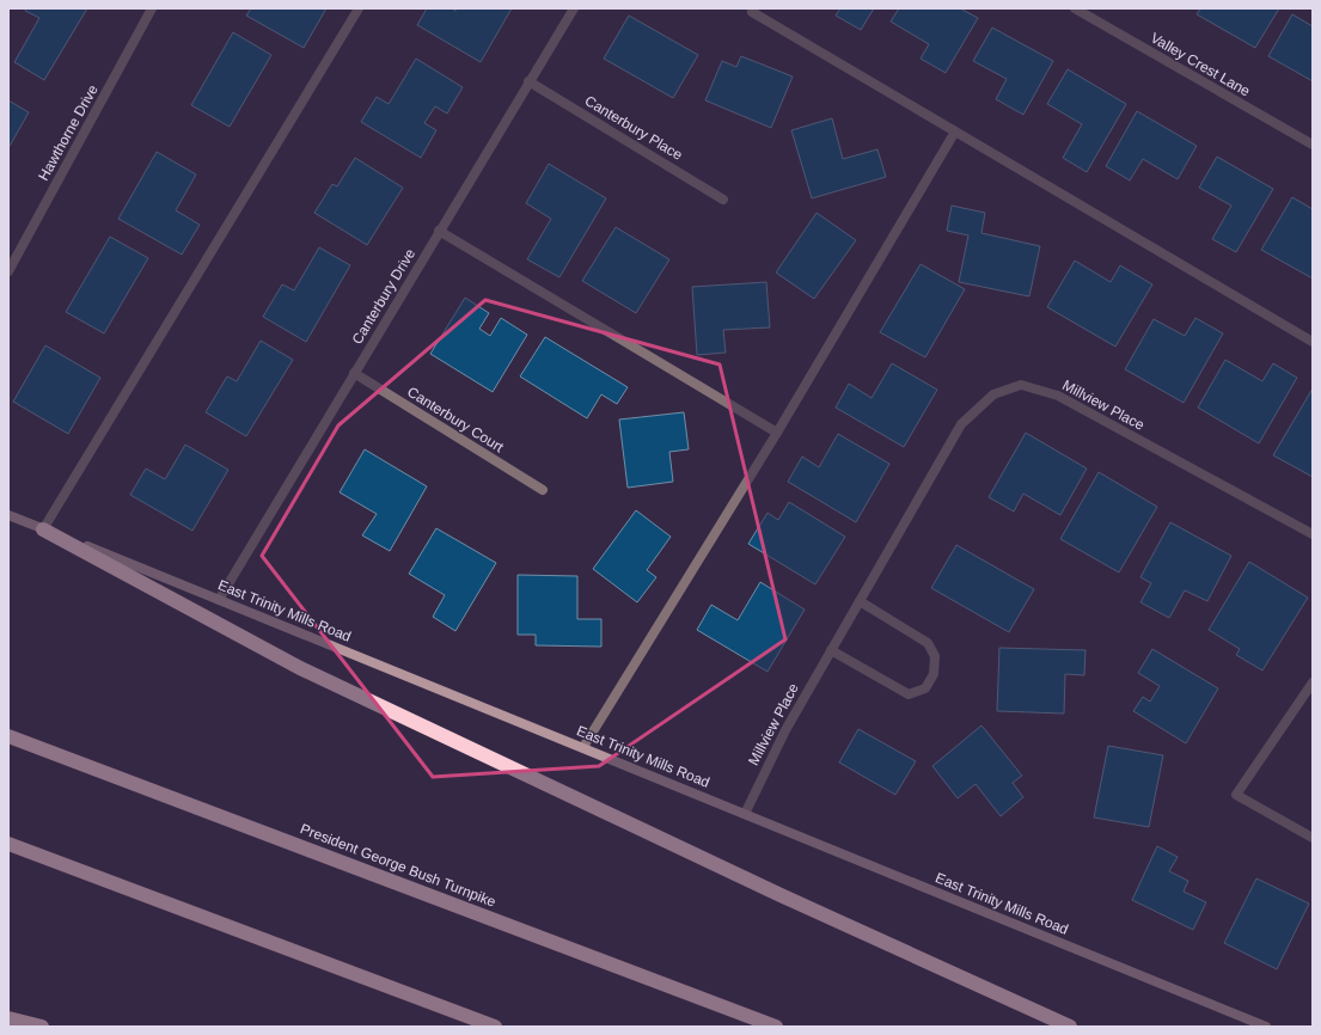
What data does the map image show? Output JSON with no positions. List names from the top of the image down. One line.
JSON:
{"streets":{"highway":["President George Bush Turnpike"],"main road":["East Trinity Mills Road"],"street":["Valley Crest Lane","Canterbury Place","Hawthorne Drive","Canterbury Drive","Millview Place","Canterbury Court"]},"crossings":[["Canterbury Place","Canterbury Drive"],["Canterbury Drive","Canterbury Court"],["Canterbury Drive","East Trinity Mills Road"],["Millview Place","East Trinity Mills Road"]]}
